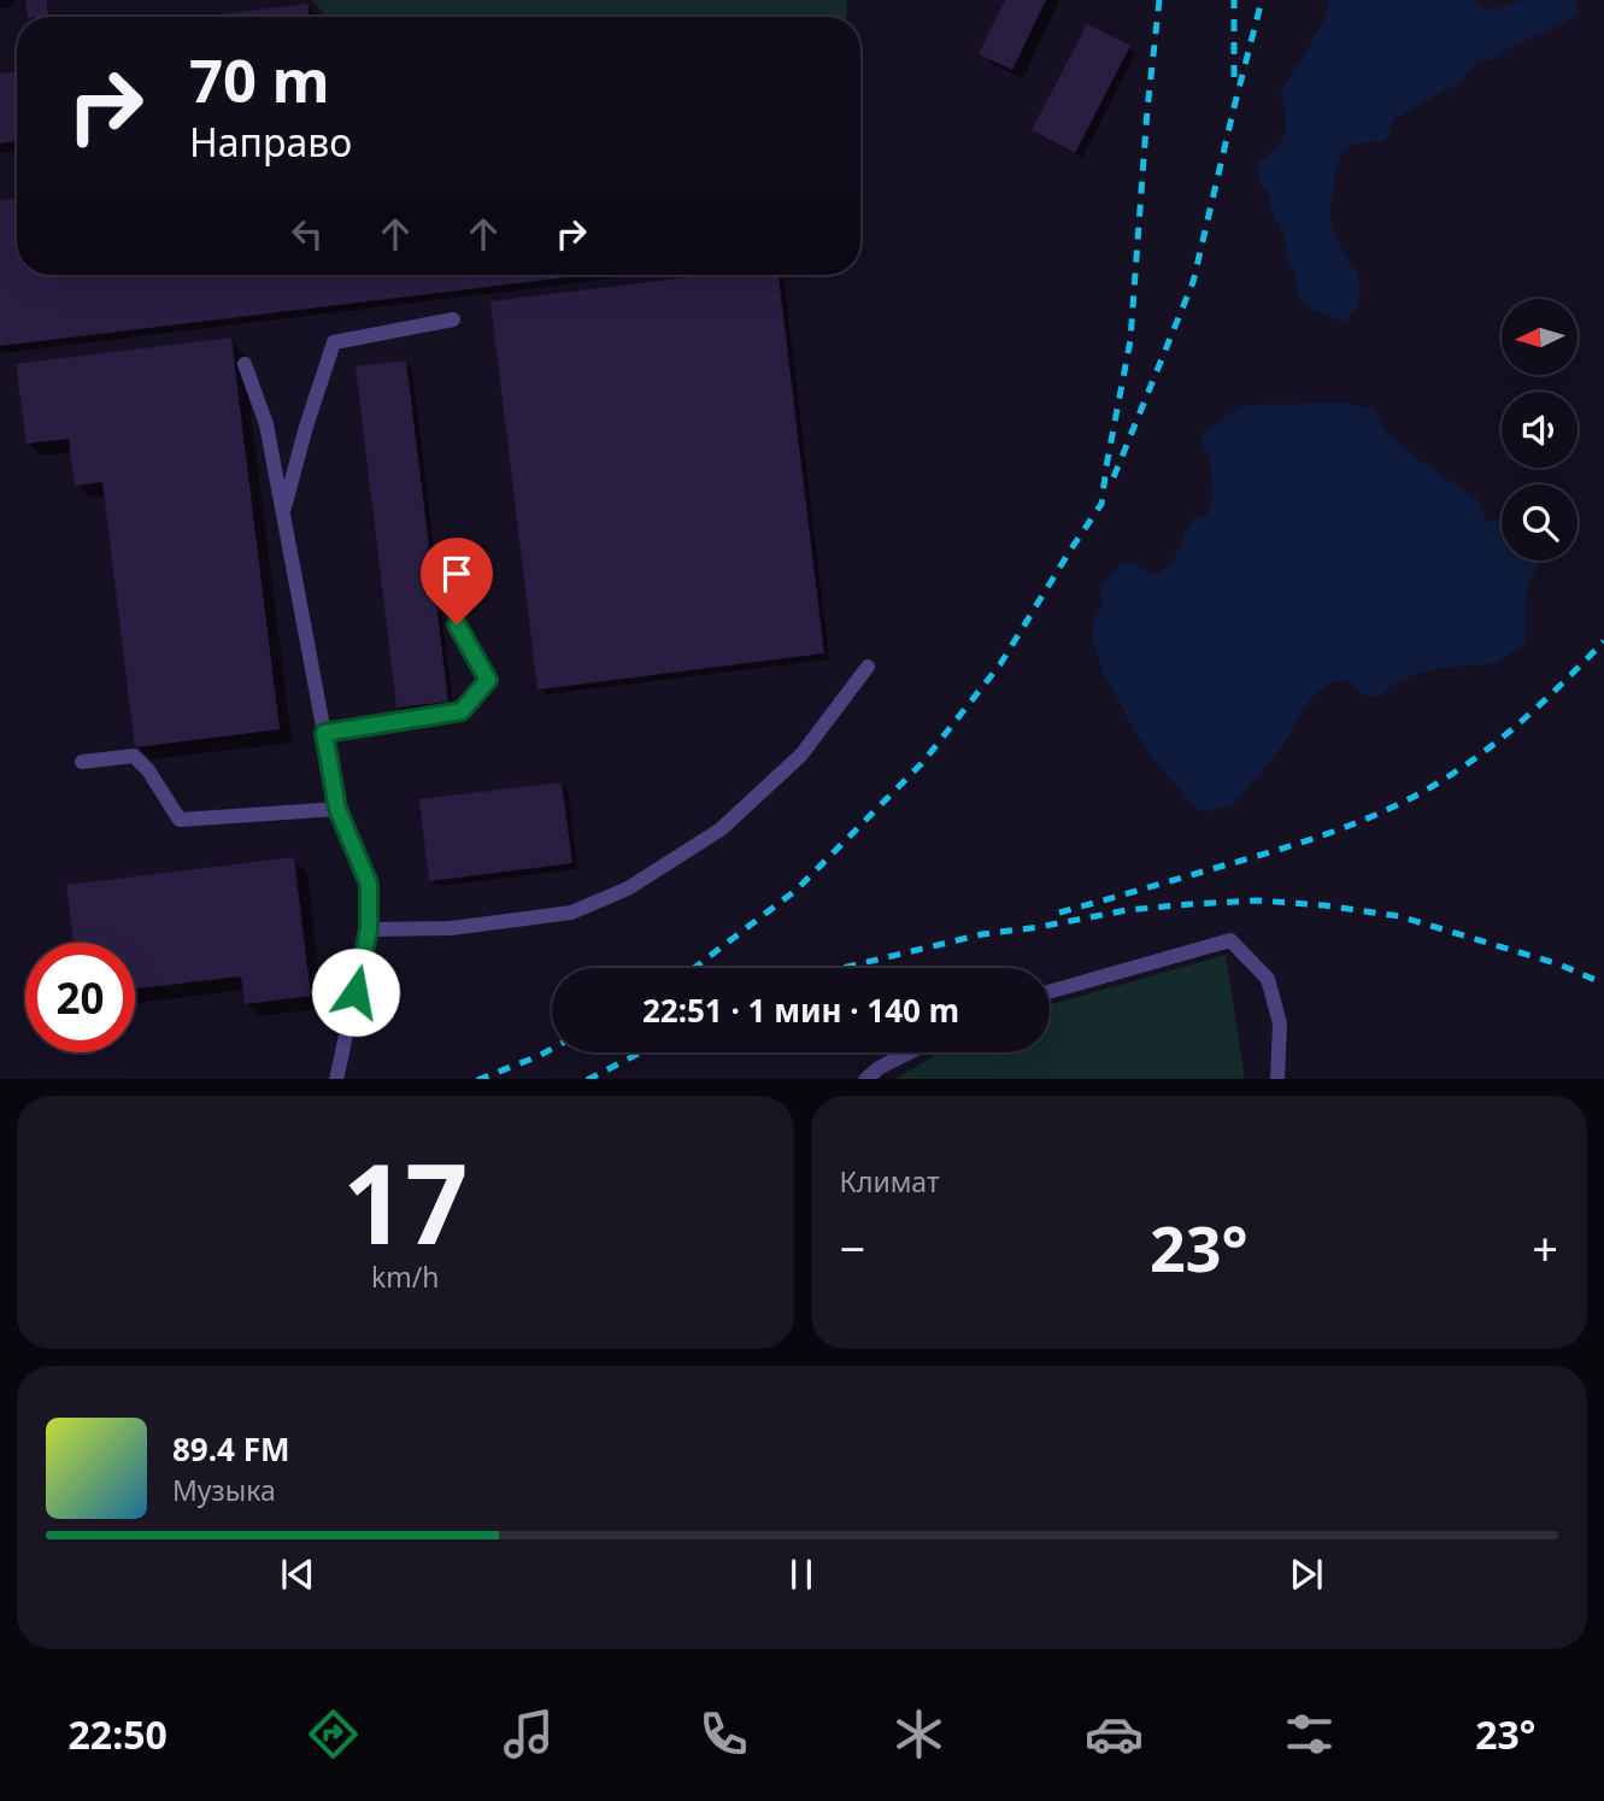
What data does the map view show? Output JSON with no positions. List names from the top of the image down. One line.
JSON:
{"north":"left","page":{"turn":["70 m","Направо"],"limit":"20","trip":"22:51 · 1 мин · 140 m","tile":[["17","km/h"],"Климат"],"heat":["−","23°","+"],"song":["89.4 FM","Музыка"],"tabs":["22:50","23°"]}}
